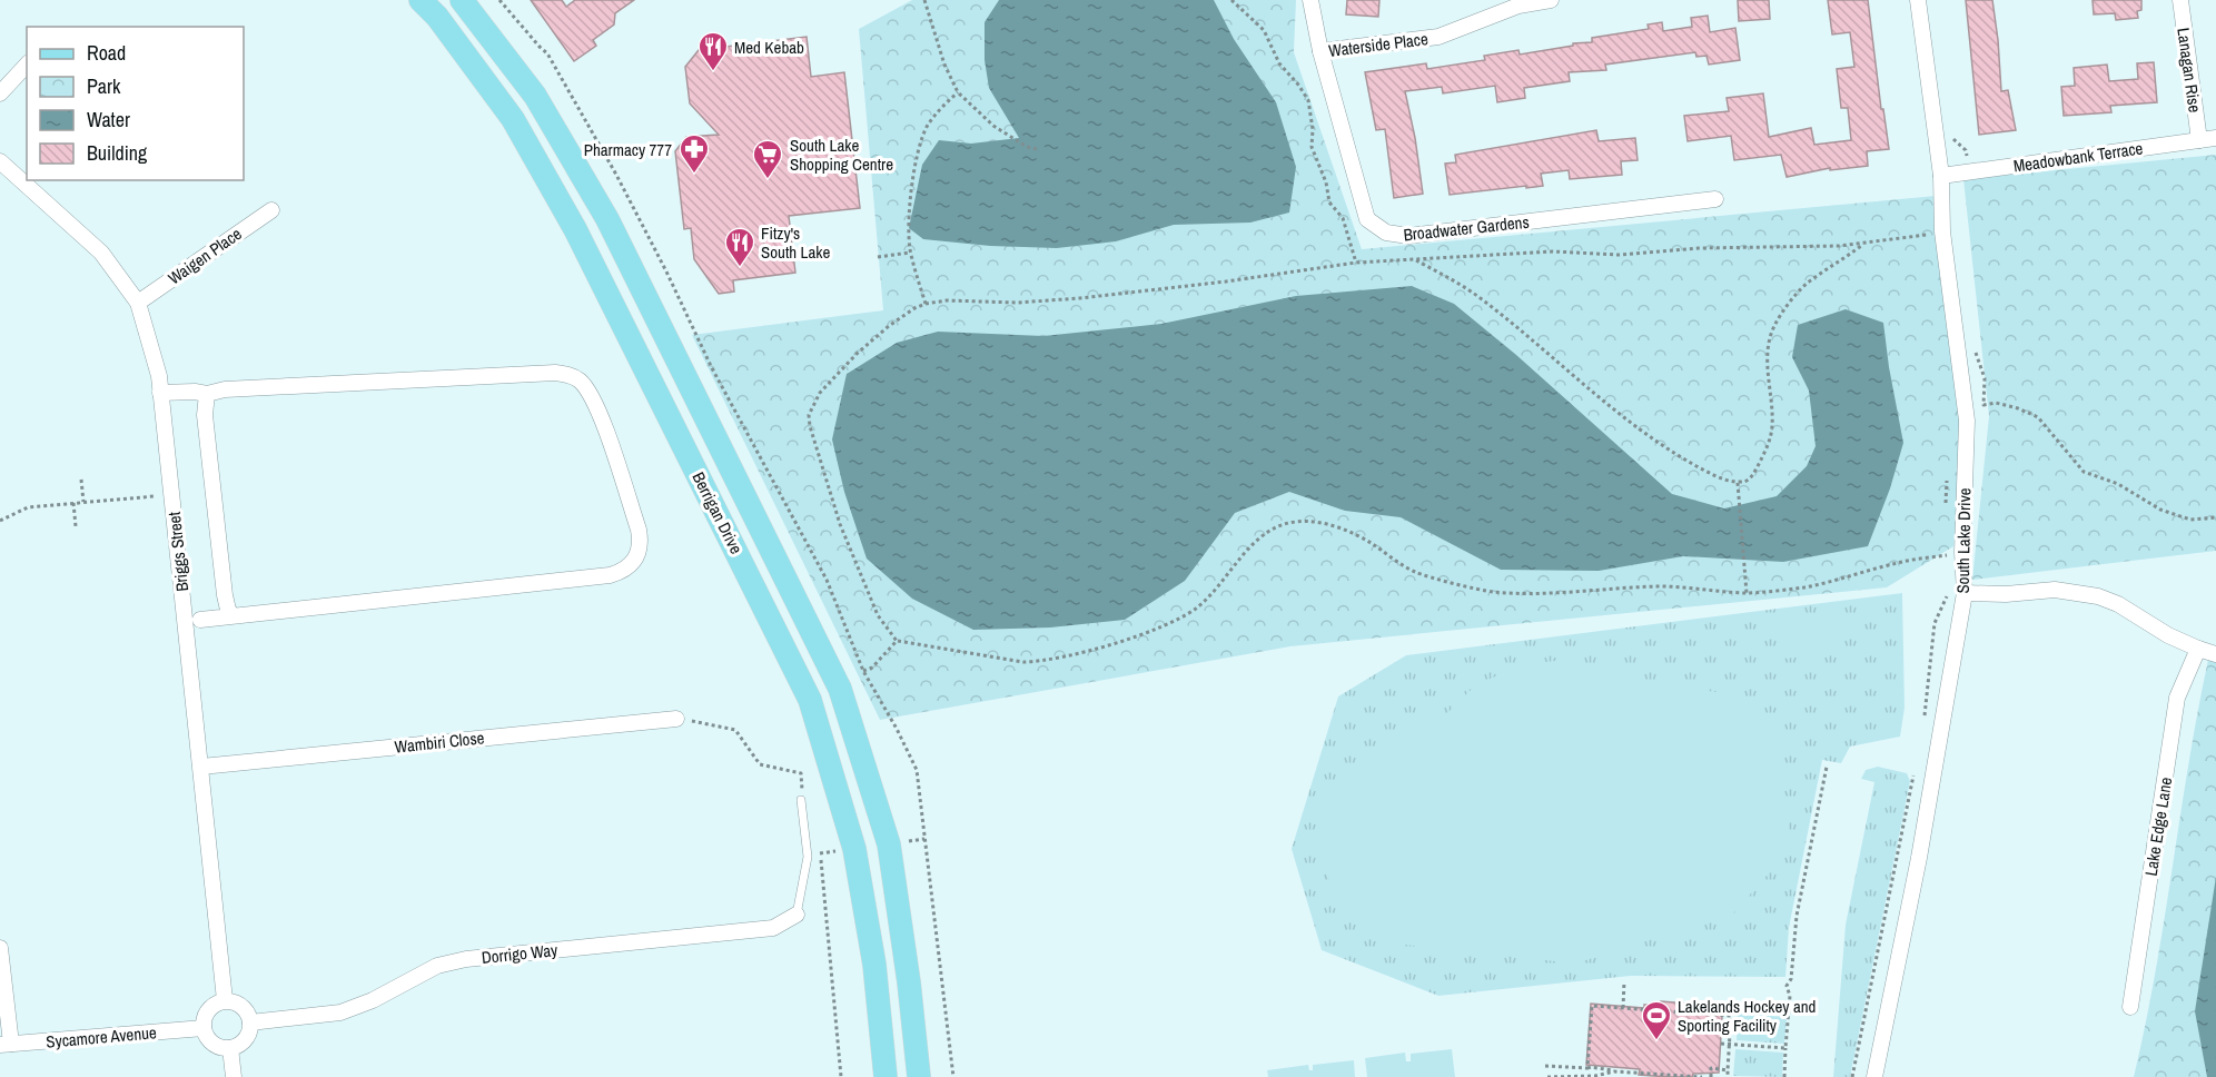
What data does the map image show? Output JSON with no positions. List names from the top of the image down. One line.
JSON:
{"streets":{"main road":["Berrigan Drive"],"street":["Waterside Place","Lanagan Rise","Meadowbank Terrace","Broadwater Gardens","Waigen Place","South Lake Drive","Briggs Street","Wambiri Close","Lake Edge Lane","Dorrigo Way","Sycamore Avenue"]},"crossings":[["Waterside Place","Broadwater Gardens"],["Lanagan Rise","Meadowbank Terrace"],["Meadowbank Terrace","South Lake Drive"],["Waigen Place","Briggs Street"],["Briggs Street","Wambiri Close"],["Briggs Street","Dorrigo Way"],["Briggs Street","Sycamore Avenue"],["Dorrigo Way","Sycamore Avenue"]],"places":{"restaurant":["Med Kebab","Fitzy's South Lake"],"pharmacy":["Pharmacy 777"],"supermarket":["South Lake Shopping Centre"],"sports":["Lakelands Hockey and Sporting Facility"]},"legend":["Road","Park","Water","Building"]}
